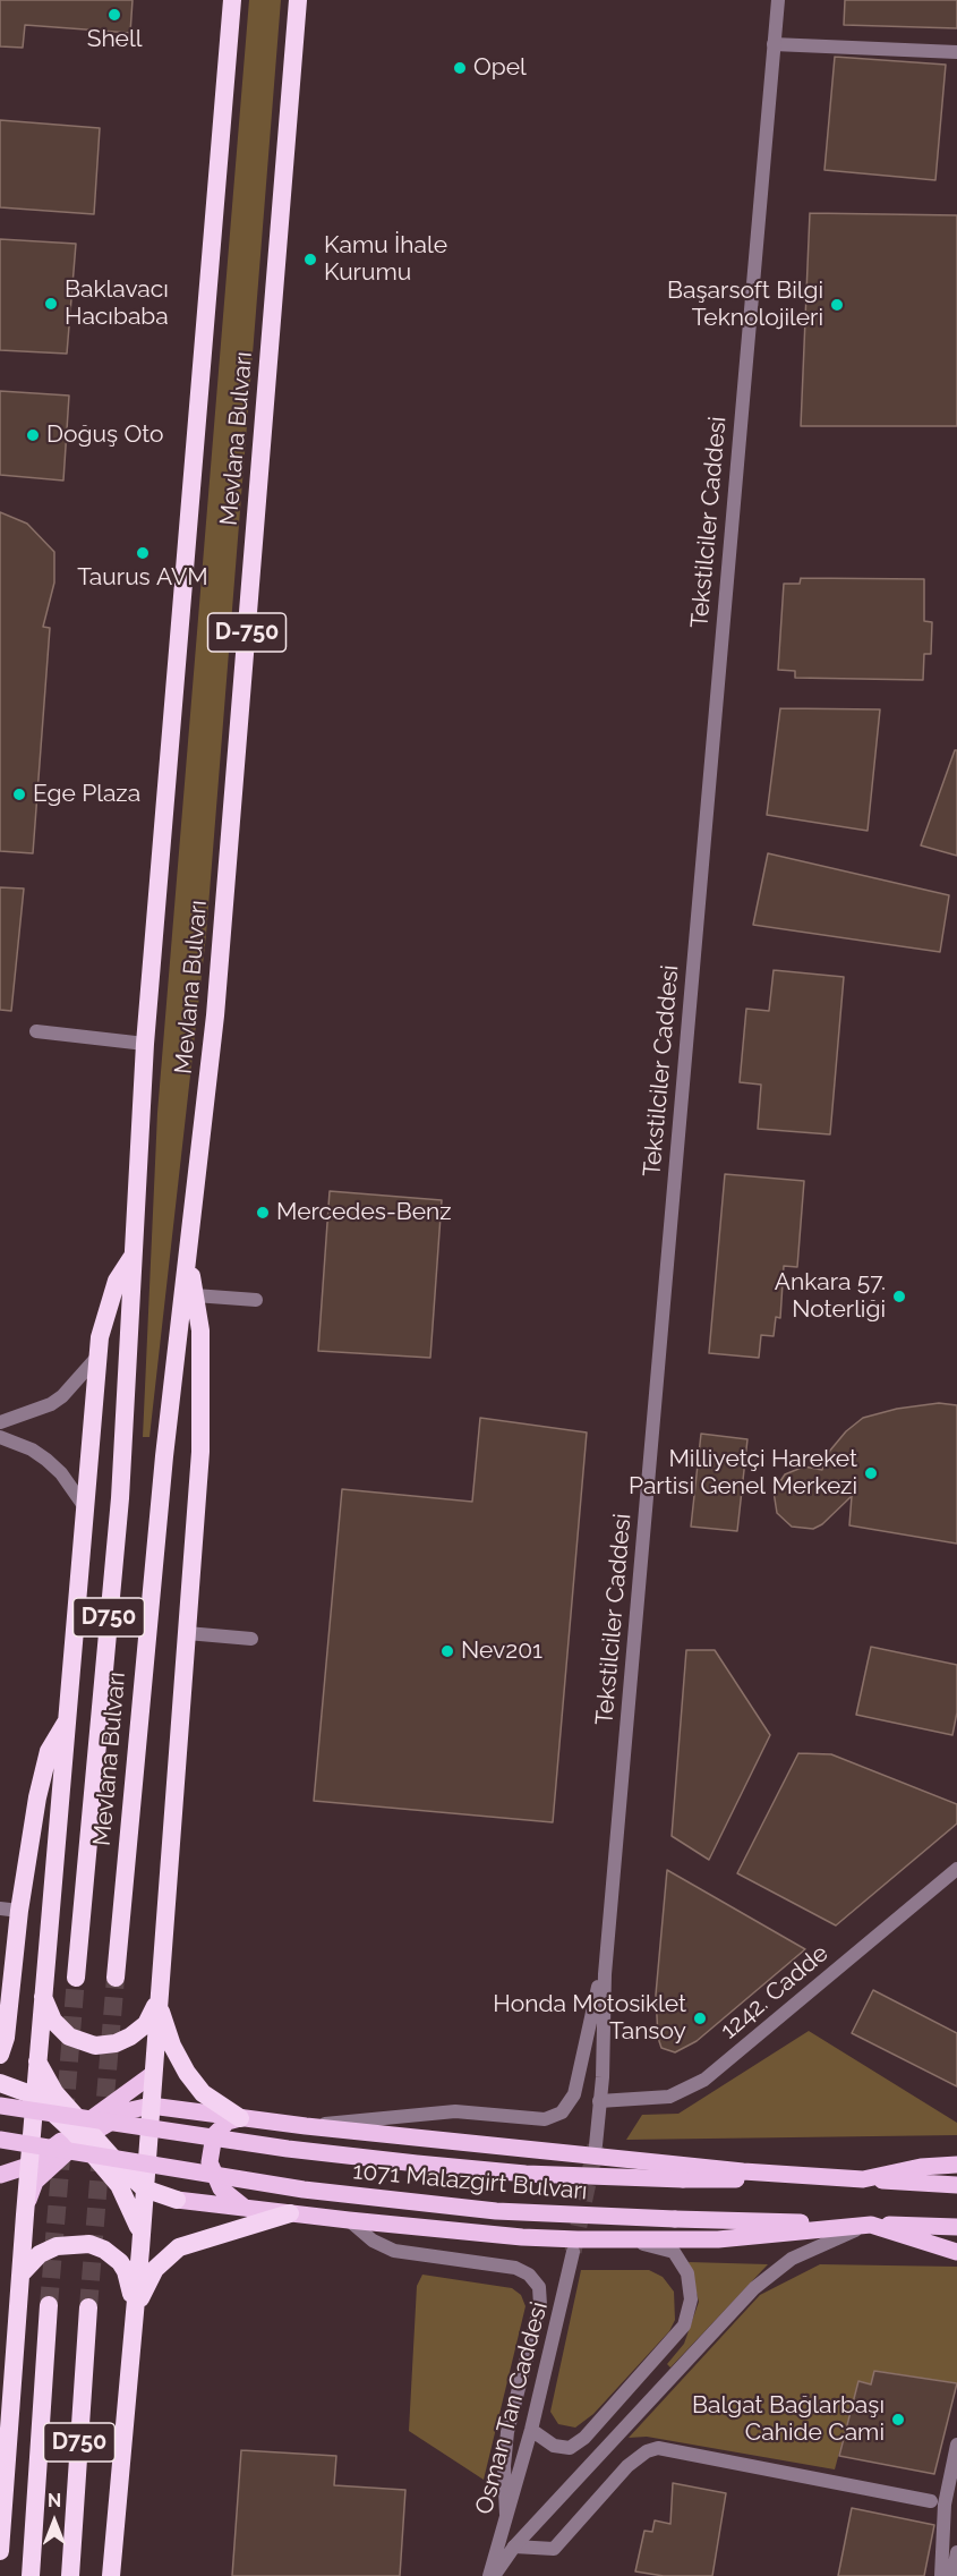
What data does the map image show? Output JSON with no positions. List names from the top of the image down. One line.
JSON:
{"streets":{"highway":["Mevlana Bulvarı","D-750","D750"],"main road":["1071 Malazgirt Bulvarı"],"street":["Tekstilciler Caddesi","1242. Cadde","Osman Tan Caddesi"]},"crossings":[["Tekstilciler Caddesi","1242. Cadde"]],"places":["Shell","Opel","Kamu İhale Kurumu","Baklavacı Hacıbaba","Başarsoft Bilgi Teknolojileri","Doğuş Oto","Taurus AVM","Ege Plaza","Mercedes-Benz","Ankara 57. Noterliği","Milliyetçi Hareket Partisi Genel Merkezi","Nev201","Honda Motosiklet Tansoy","Balgat Bağlarbaşı Cahide Cami"],"north":"top"}
